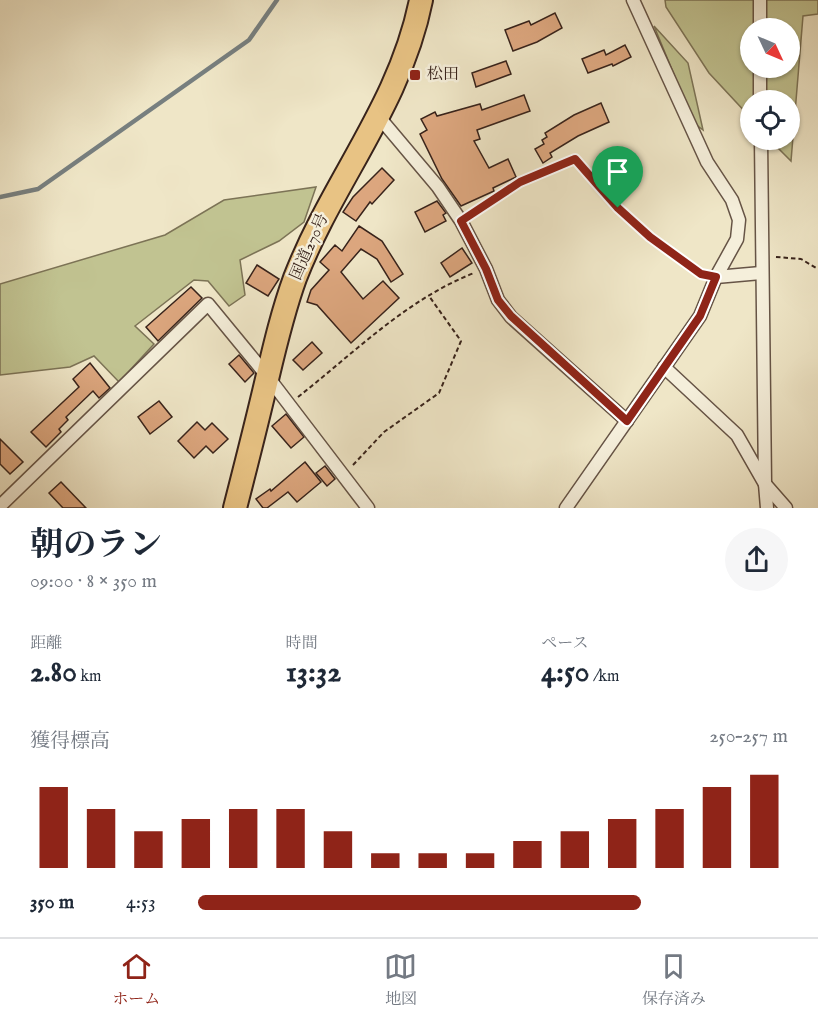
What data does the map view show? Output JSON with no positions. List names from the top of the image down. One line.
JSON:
{"streets":{"highway":["国道270号"]},"places":{"transit":["松田"]},"north":"bottom right","page":{"heading":["朝のラン","09:00 · 8 × 350 m"],"stats":[["距離","2.80 km"],["時間","13:32"],["ペース","4:50 /km"]],"chart":["獲得標高","250–257 m"],"list":[{"name":"350 m","note":"4:53"}],"tabs":["ホーム","地図","保存済み"]}}
